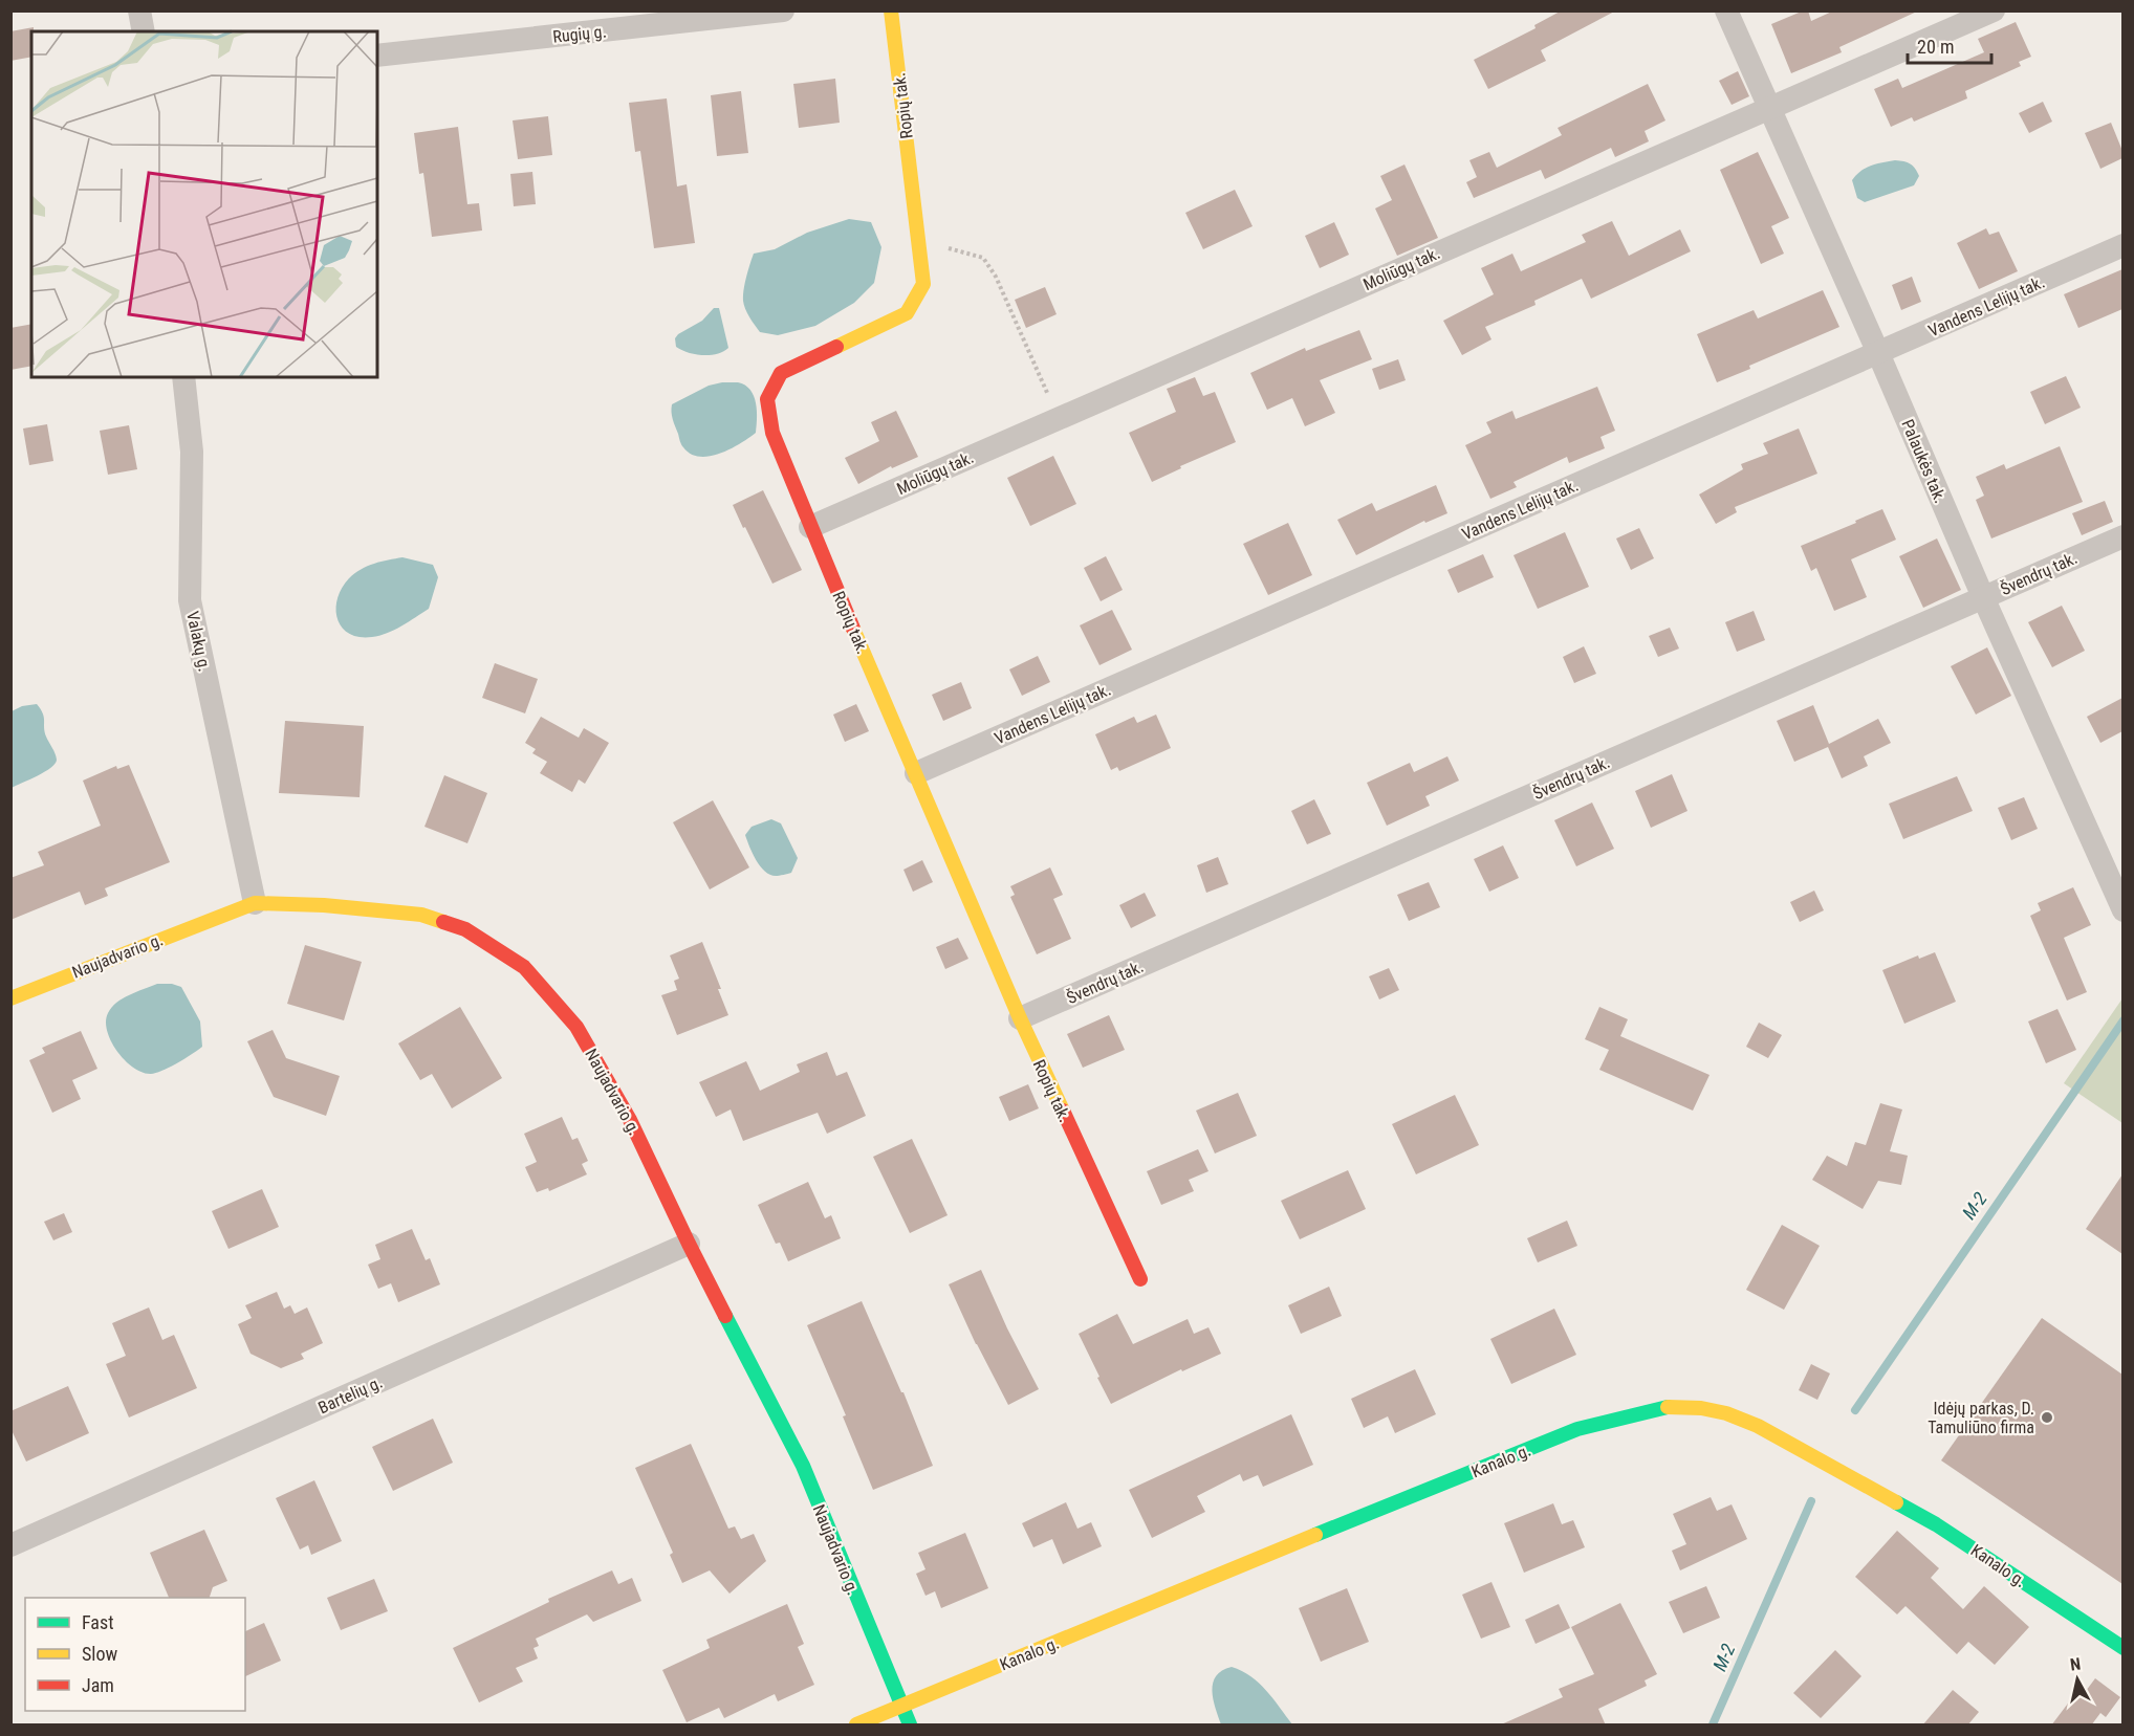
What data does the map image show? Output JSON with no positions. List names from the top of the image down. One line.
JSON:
{"streets":{"street":["Rugių g.","Ropių tak.","Moliūgų tak.","Vandens Lelijų tak.","Palaukės tak.","Švendrų tak.","Valakų g.","Naujadvario g.","Bartelių g.","Kanalo g."]},"crossings":[["Ropių tak.","Moliūgų tak."],["Ropių tak.","Vandens Lelijų tak."],["Ropių tak.","Švendrų tak."],["Moliūgų tak.","Palaukės tak."],["Vandens Lelijų tak.","Palaukės tak."],["Palaukės tak.","Švendrų tak."],["Valakų g.","Naujadvario g."],["Naujadvario g.","Bartelių g."],["Naujadvario g.","Kanalo g."]],"water":["M-2"],"places":["Idėjų parkas, D. Tamuliūno firma"],"legend":["Fast","Slow","Jam"],"scale_bar":"20 m","north":"top"}
